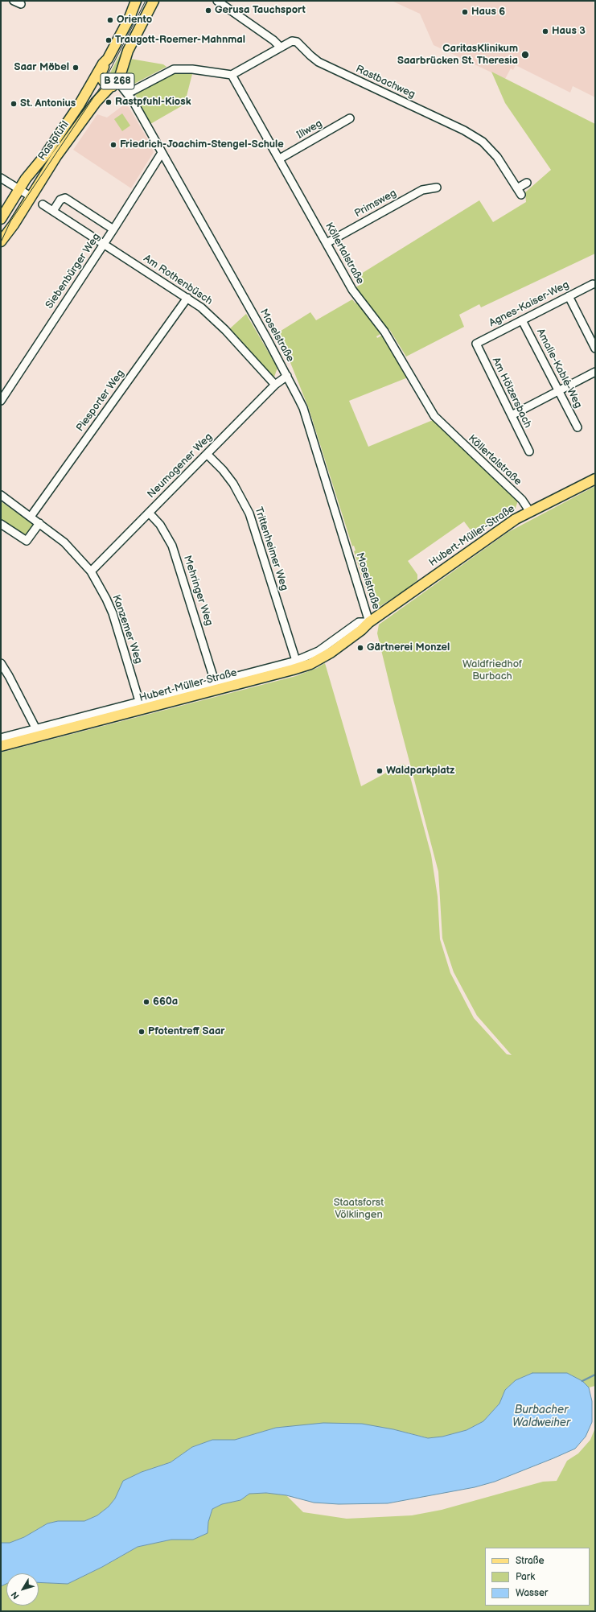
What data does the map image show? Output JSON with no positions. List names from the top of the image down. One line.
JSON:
{"streets":{"main road":["B 268","Rastpfuhl","Hubert-Müller-Straße"],"street":["Rastbachweg","Illweg","Primsweg","Köllertalstraße","Siebenbürger Weg","Am Rothenbüsch","Agnes-Kaiser-Weg","Moselstraße","Amalie-Kablé-Weg","Am Hölzersbach","Piesporter Weg","Neumagener Weg","Trittenheimer Weg","Mehringer Weg","Kanzemer Weg"]},"crossings":[["B 268","Rastpfuhl"],["B 268","Moselstraße"],["Rastbachweg","Köllertalstraße"],["Illweg","Köllertalstraße"],["Rastpfuhl","Moselstraße"],["Primsweg","Köllertalstraße"],["Köllertalstraße","Hubert-Müller-Straße"],["Siebenbürger Weg","Am Rothenbüsch"],["Siebenbürger Weg","Moselstraße"],["Am Rothenbüsch","Piesporter Weg"],["Am Rothenbüsch","Neumagener Weg"],["Agnes-Kaiser-Weg","Amalie-Kablé-Weg"],["Agnes-Kaiser-Weg","Am Hölzersbach"],["Moselstraße","Neumagener Weg"],["Moselstraße","Hubert-Müller-Straße"],["Piesporter Weg","Kanzemer Weg"],["Neumagener Weg","Trittenheimer Weg"],["Neumagener Weg","Mehringer Weg"],["Neumagener Weg","Kanzemer Weg"],["Hubert-Müller-Straße","Trittenheimer Weg"],["Hubert-Müller-Straße","Mehringer Weg"],["Hubert-Müller-Straße","Kanzemer Weg"]],"water":["Burbacher Waldweiher"],"parks":["Waldfriedhof Burbach","Staatsforst Völklingen"],"places":["Gerusa Tauchsport","Haus 6","Oriento","Haus 3","Traugott-Roemer-Mahnmal","CaritasKlinikum Saarbrücken St. Theresia","Saar Möbel","Rastpfuhl-Kiosk","St. Antonius","Friedrich-Joachim-Stengel-Schule","Gärtnerei Monzel","Waldparkplatz","660a","Pfotentreff Saar"],"legend":["Straße","Park","Wasser"],"north":"bottom left"}
